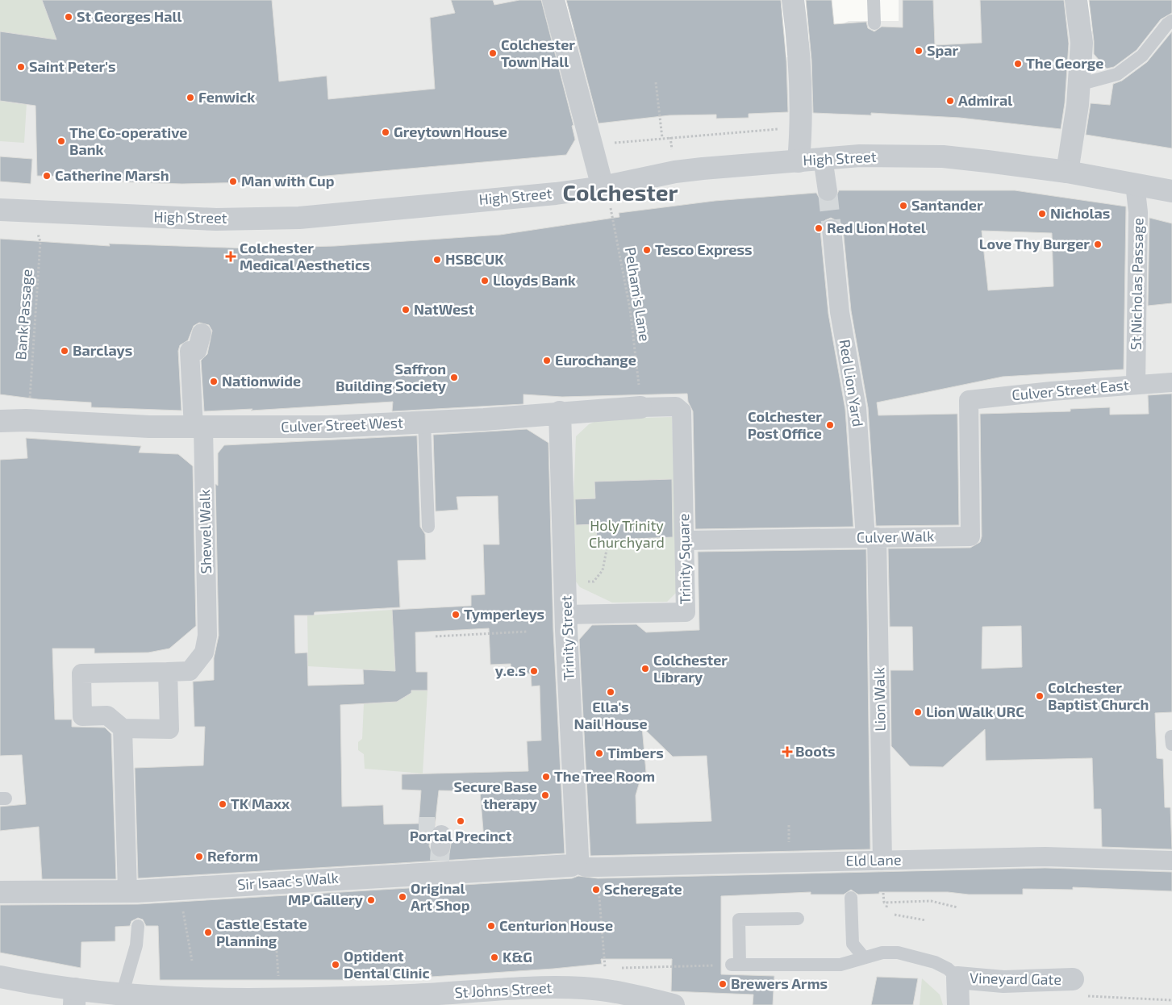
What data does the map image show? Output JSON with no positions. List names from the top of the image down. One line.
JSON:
{"streets":{"street":["High Street","St Nicholas Passage","Red Lion Yard","Culver Street East","Culver Street West","Shewel Walk","Culver Walk","Trinity Square","Trinity Street","Lion Walk","Eld Lane","Sir Isaac's Walk","Vineyard Gate","St Johns Street"],"path":["Pelham's Lane","Bank Passage"]},"crossings":[["High Street","St Nicholas Passage"],["High Street","Pelham's Lane"],["High Street","Bank Passage"],["St Nicholas Passage","Culver Street East"],["Pelham's Lane","Culver Street West"],["Bank Passage","Culver Street West"],["Red Lion Yard","Culver Walk"],["Red Lion Yard","Lion Walk"],["Culver Street East","Culver Walk"],["Culver Street West","Shewel Walk"],["Culver Street West","Trinity Square"],["Culver Street West","Trinity Street"],["Culver Walk","Trinity Square"],["Culver Walk","Lion Walk"],["Trinity Square","Trinity Street"],["Trinity Street","Eld Lane"],["Trinity Street","Sir Isaac's Walk"],["Lion Walk","Eld Lane"],["Eld Lane","Sir Isaac's Walk"]],"districts":["Colchester"],"parks":["Holy Trinity Churchyard"],"places":{"other":["St Georges Hall","Spar","Colchester Town Hall","The George","Saint Peter's","Fenwick","Admiral","Greytown House","The Co-operative Bank","Catherine Marsh","Man with Cup","Santander","Nicholas","Red Lion Hotel","Love Thy Burger","Tesco Express","HSBC UK","Lloyds Bank","NatWest","Barclays","Eurochange","Saffron Building Society","Nationwide","Colchester Post Office","Tymperleys","Colchester Library","y.e.s","Ella's Nail House","Colchester Baptist Church","Lion Walk URC","Timbers","The Tree Room","Secure Base therapy","TK Maxx","Portal Precinct","Reform","Scheregate","Original Art Shop","MP Gallery","Centurion House","Castle Estate Planning","K&G","Optident Dental Clinic","Brewers Arms"],"health":["Colchester Medical Aesthetics","Boots"]}}
